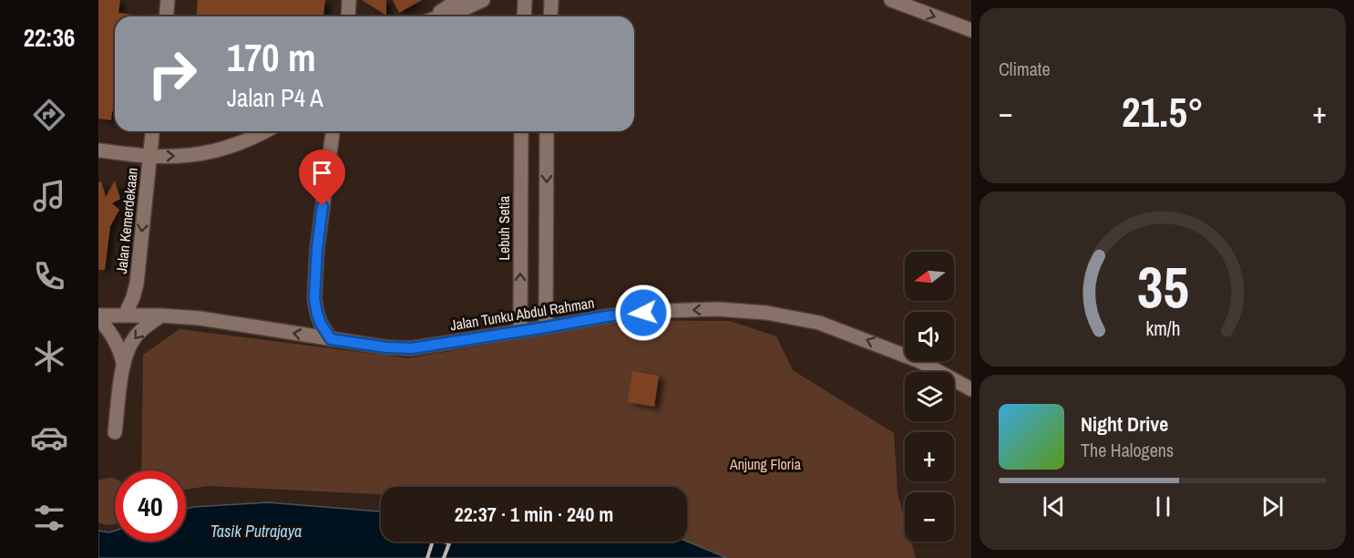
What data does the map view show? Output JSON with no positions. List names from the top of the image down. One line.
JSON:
{"streets":{"street":["Jalan Kemerdekaan","Lebuh Setia","Jalan Tunku Abdul Rahman"]},"crossings":[["Jalan Kemerdekaan","Jalan Tunku Abdul Rahman"],["Lebuh Setia","Jalan Tunku Abdul Rahman"]],"one_way":["Jalan Kemerdekaan","Jalan Tunku Abdul Rahman"],"water":["Tasik Putrajaya"],"parks":["Anjung Floria"],"north":"left","page":{"tabs":"22:36","tile":"Climate","turn":["170 m","Jalan P4 A"],"heat":["−","21.5°","+"],"map_buttons":["+","−"],"song":["Night Drive","The Halogens"],"limit":"40","trip":"22:37 · 1 min · 240 m","gauge":["35","km/h"]}}
